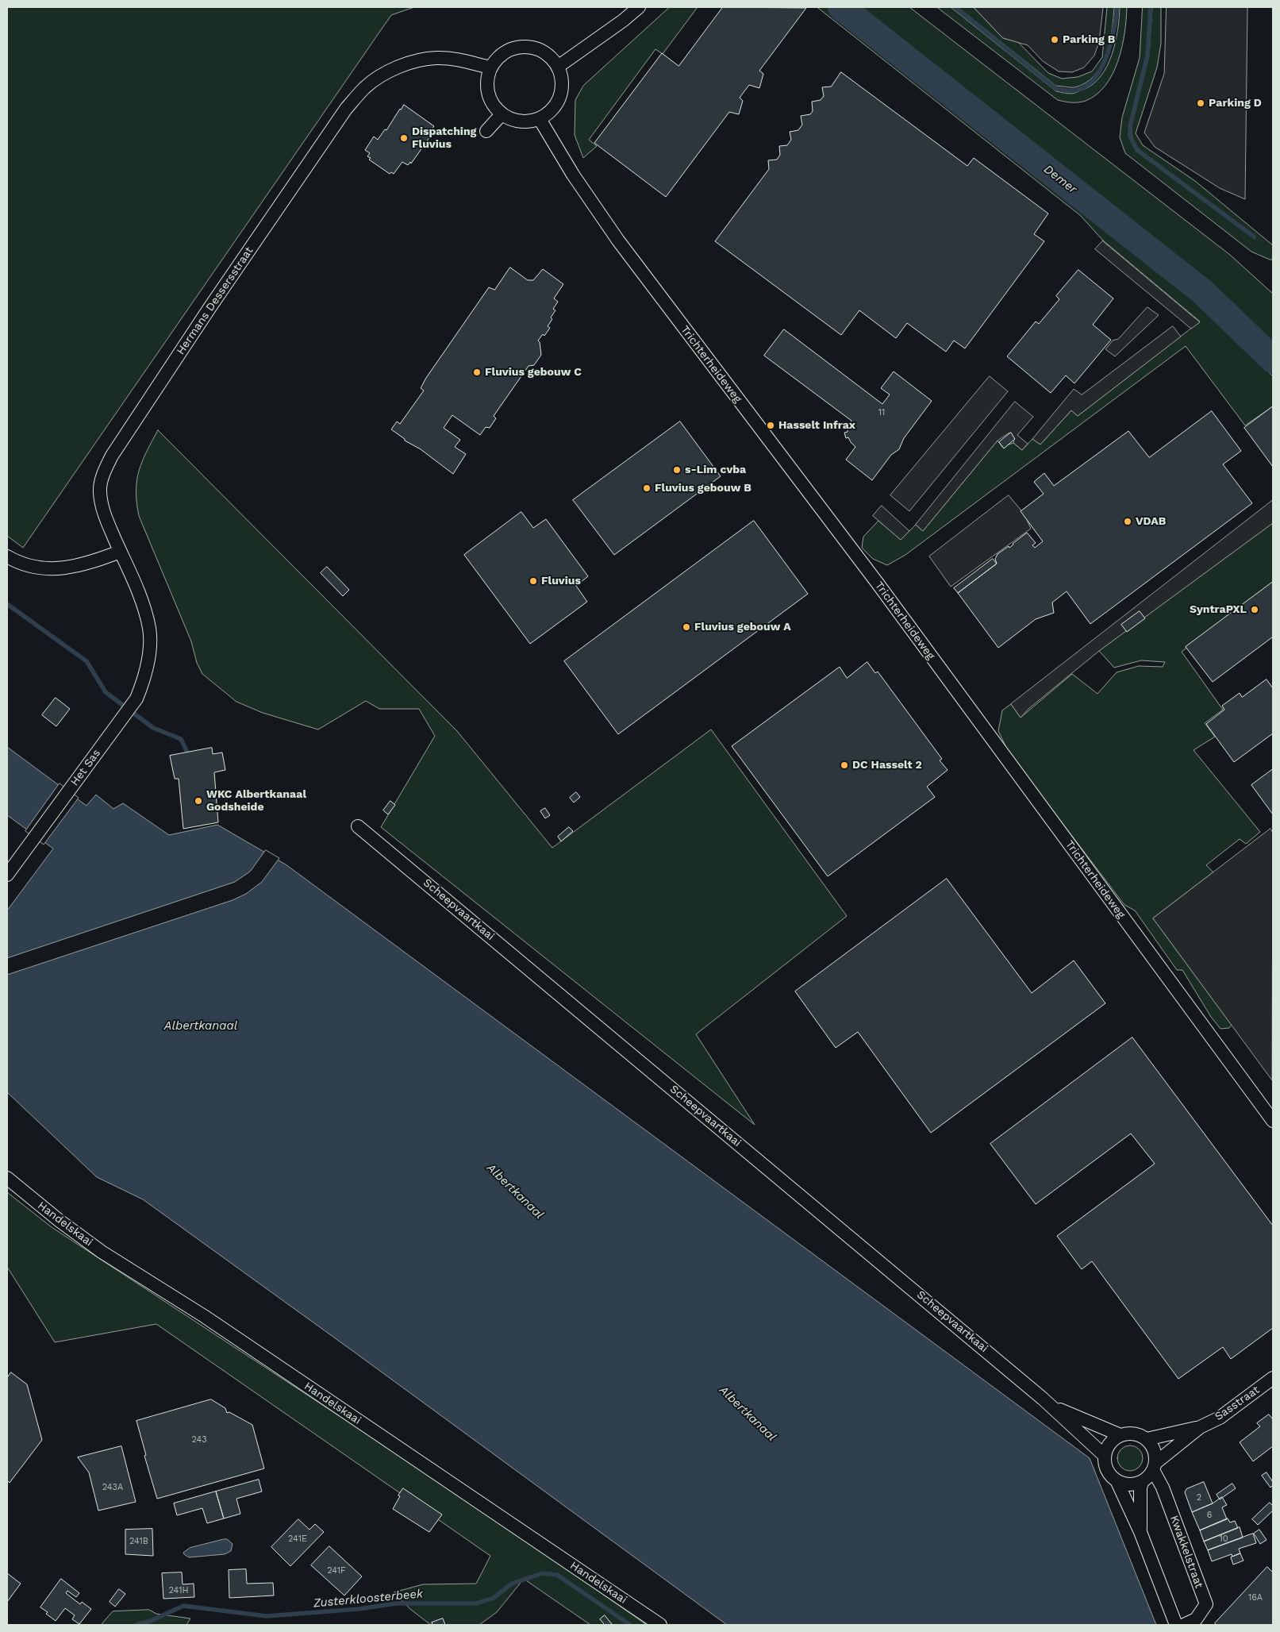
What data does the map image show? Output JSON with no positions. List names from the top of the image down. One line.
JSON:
{"streets":{"street":["Hermans Dessersstraat","Trichterheideweg","Het Sas","Scheepvaartkaai","Handelskaai","Sasstraat","Kwakkelstraat"]},"crossings":[["Hermans Dessersstraat","Trichterheideweg"],["Hermans Dessersstraat","Het Sas"],["Scheepvaartkaai","Sasstraat"],["Scheepvaartkaai","Kwakkelstraat"],["Sasstraat","Kwakkelstraat"]],"water":["Demer","Albertkanaal","Zusterkloosterbeek"],"places":["Parking B","Parking D","Dispatching Fluvius","Fluvius gebouw C","Hasselt Infrax","s-Lim cvba","Fluvius gebouw B","VDAB","Fluvius","SyntraPXL","Fluvius gebouw A","DC Hasselt 2","WKC Albertkanaal Godsheide"],"house_numbers":["11","243","243A","2","6","241E","10","241B","241F","241H","16A"]}
